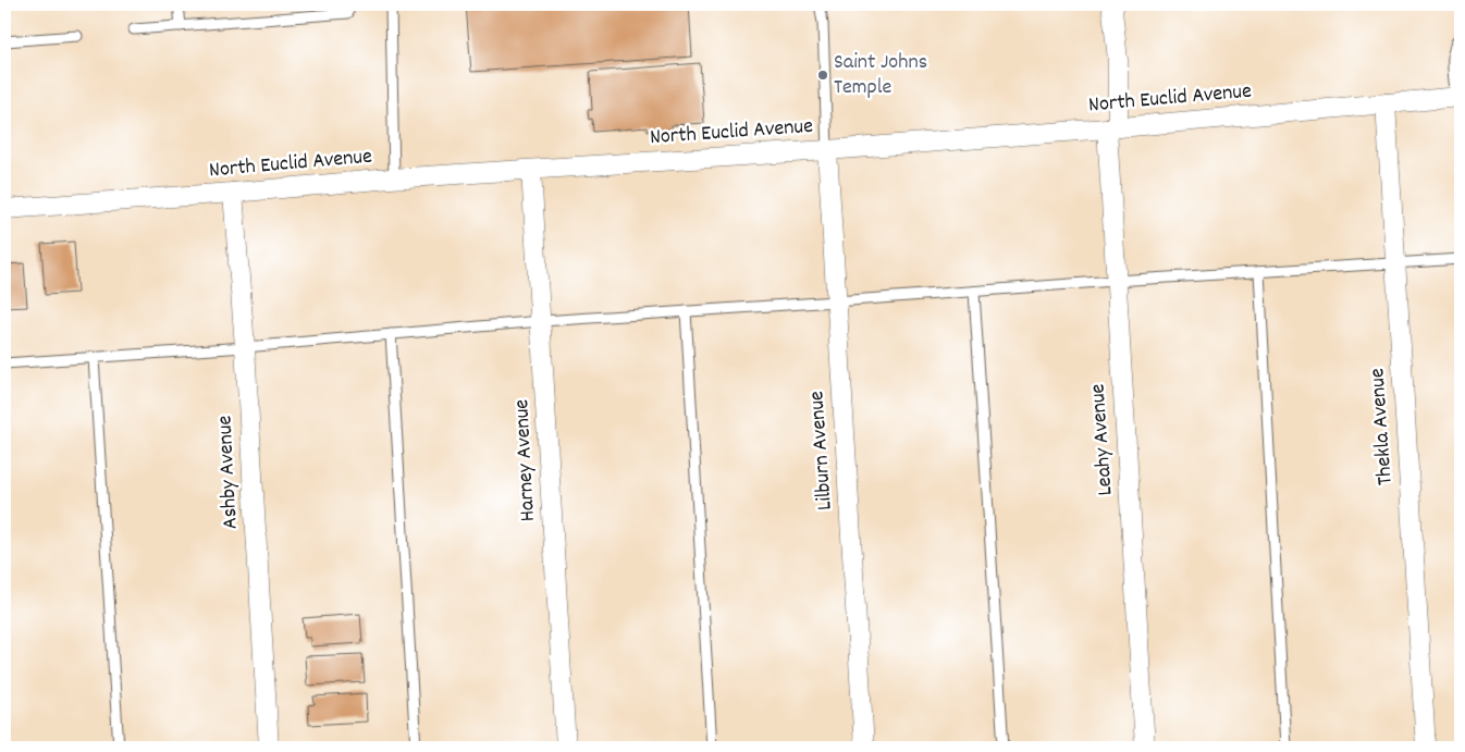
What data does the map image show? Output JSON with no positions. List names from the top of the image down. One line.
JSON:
{"streets":{"street":["North Euclid Avenue","Thekla Avenue","Leahy Avenue","Lilburn Avenue","Harney Avenue","Ashby Avenue"]},"crossings":[["North Euclid Avenue","Thekla Avenue"],["North Euclid Avenue","Leahy Avenue"],["North Euclid Avenue","Lilburn Avenue"],["North Euclid Avenue","Harney Avenue"],["North Euclid Avenue","Ashby Avenue"]],"places":["Saint Johns Temple"]}
